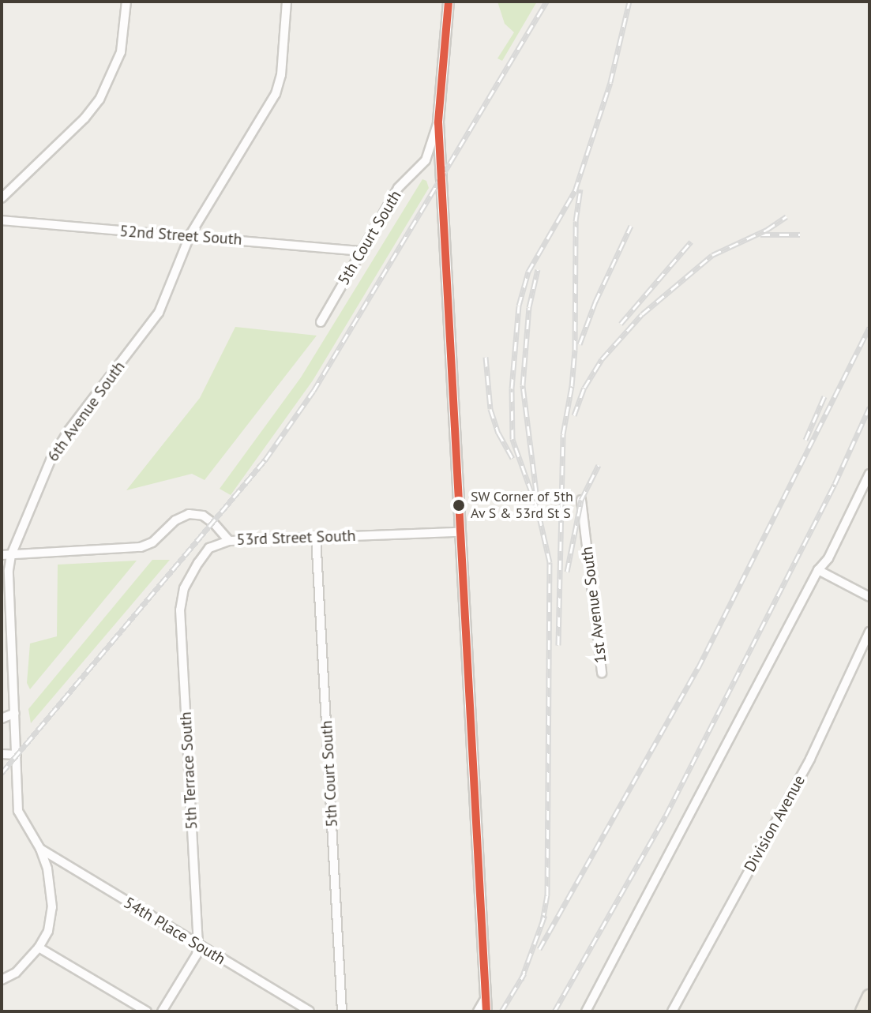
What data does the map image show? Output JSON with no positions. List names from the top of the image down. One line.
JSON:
{"streets":{"street":["52nd Street South","5th Court South","6th Avenue South","53rd Street South","1st Avenue South","5th Terrace South","Division Avenue","54th Place South"]},"crossings":[["52nd Street South","5th Court South"],["52nd Street South","6th Avenue South"],["5th Court South","53rd Street South"],["6th Avenue South","53rd Street South"],["6th Avenue South","54th Place South"],["53rd Street South","5th Terrace South"],["5th Terrace South","54th Place South"]],"places":["SW Corner of 5th Av S & 53rd St S"]}
